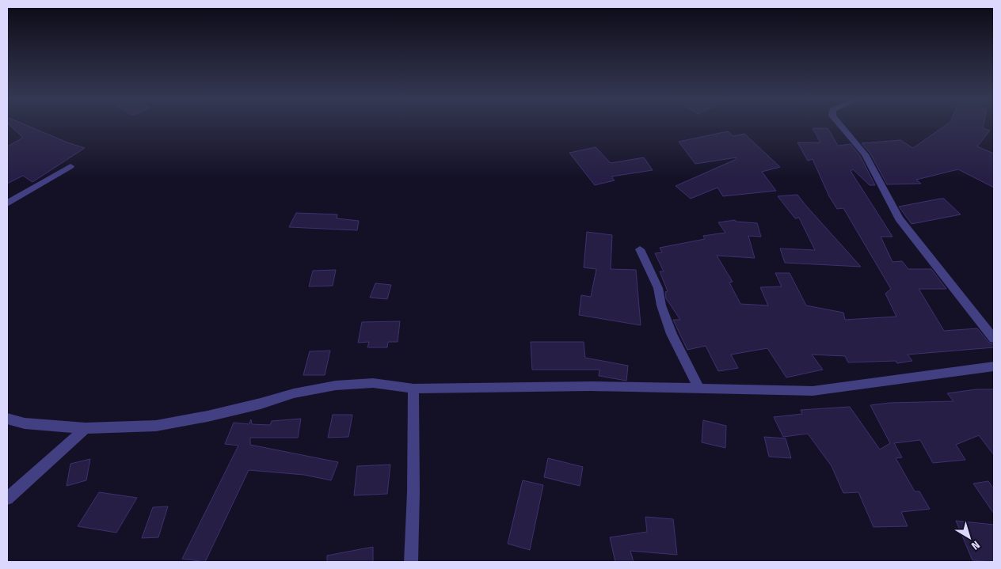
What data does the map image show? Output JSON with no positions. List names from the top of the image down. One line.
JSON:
{"north":"bottom right"}
